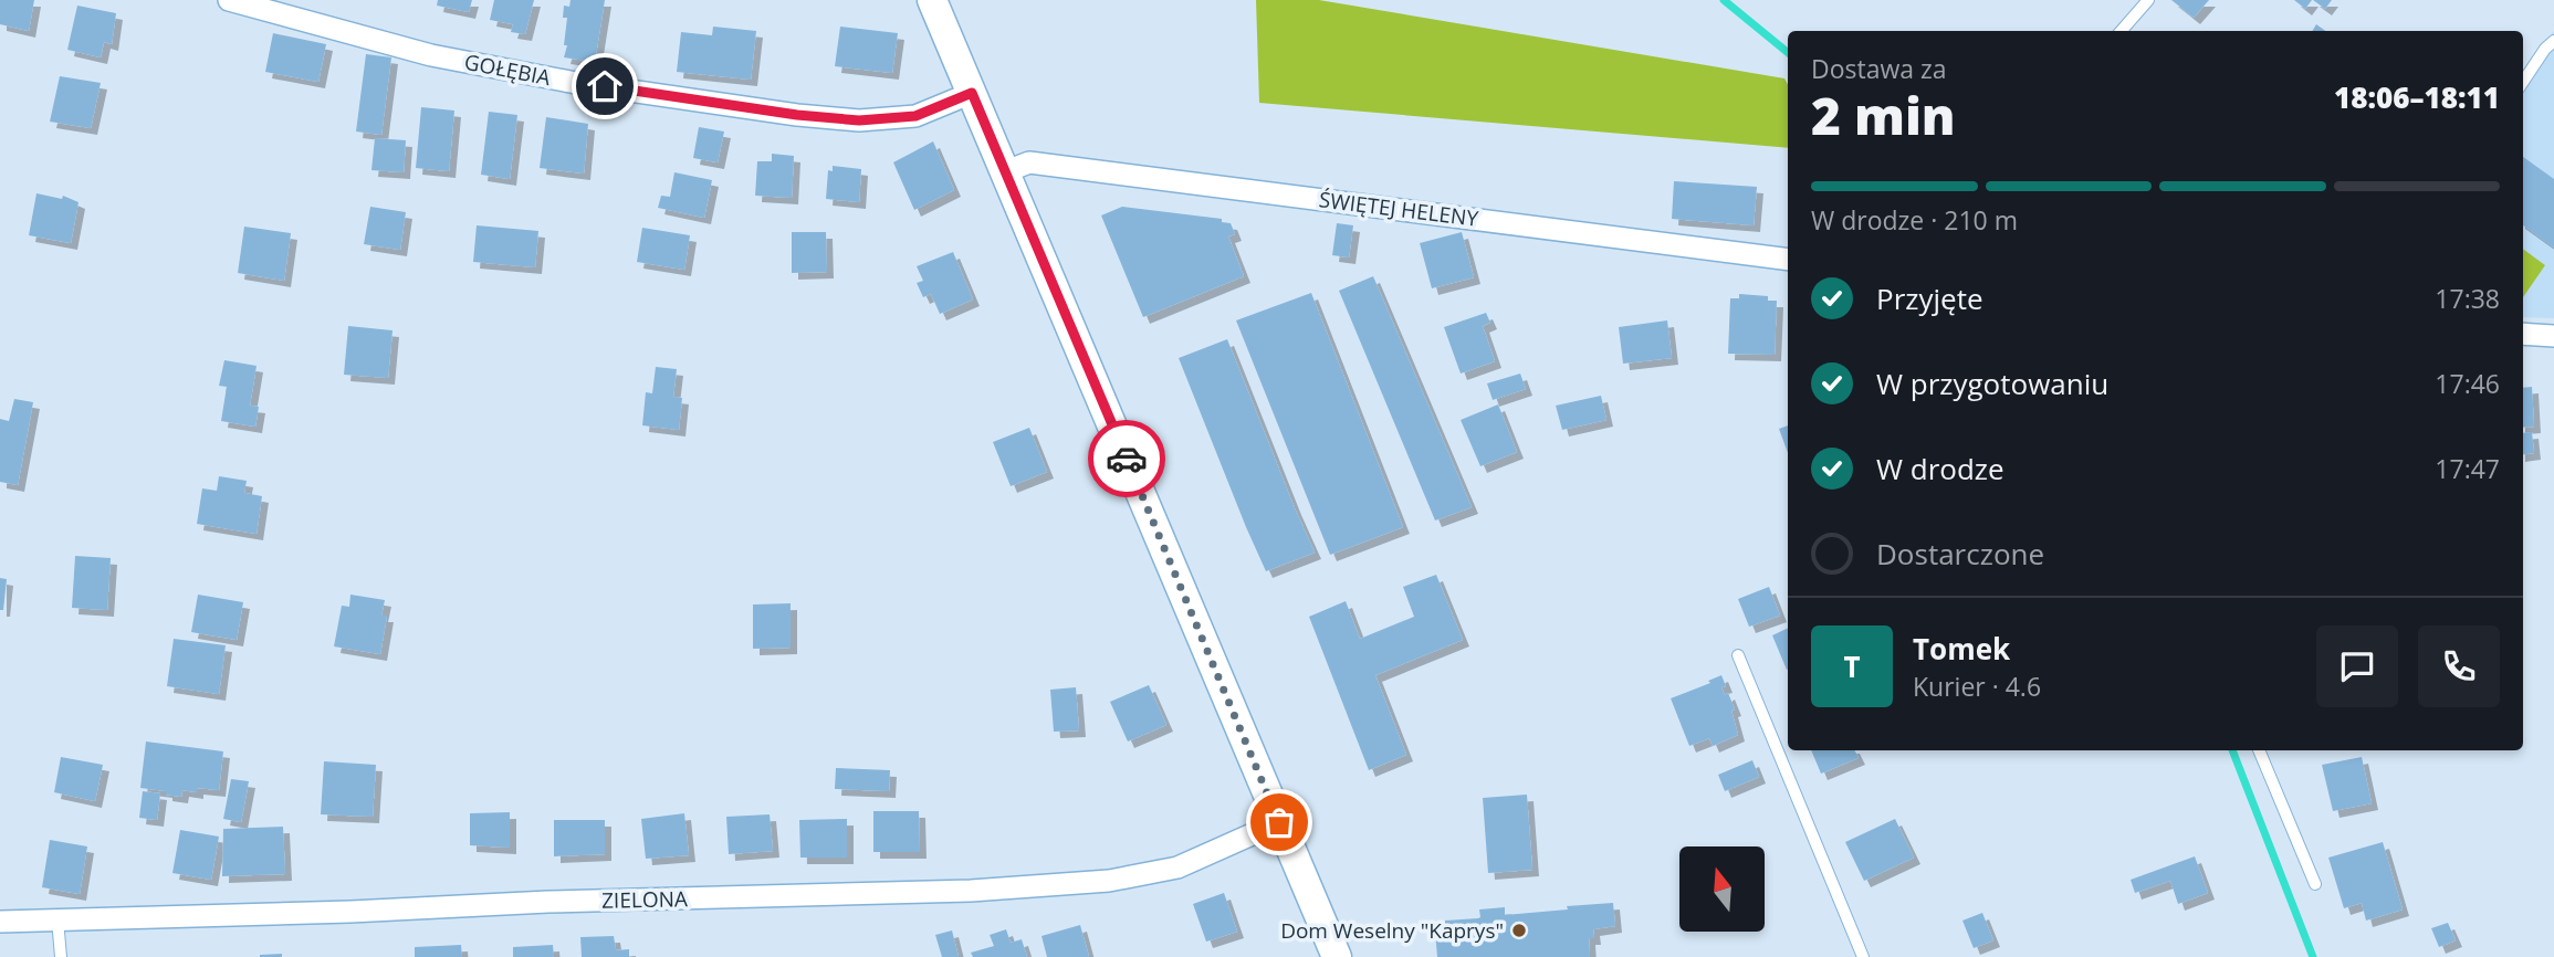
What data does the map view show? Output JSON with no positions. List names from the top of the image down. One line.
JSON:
{"streets":{"street":["GOŁĘBIA","ŚWIĘTEJ HELENY","ZIELONA"]},"places":["Dom Weselny \"Kaprys\""],"north":"top","page":{"heading":["2 min","Dostawa za","18:06–18:11"],"panel":["Tomek","Kurier · 4.6"],"bar":"W drodze · 210 m","list":[["Przyjęte","17:38"],["W przygotowaniu","17:46"],["W drodze","17:47"],"Dostarczone"],"round":"T"}}
